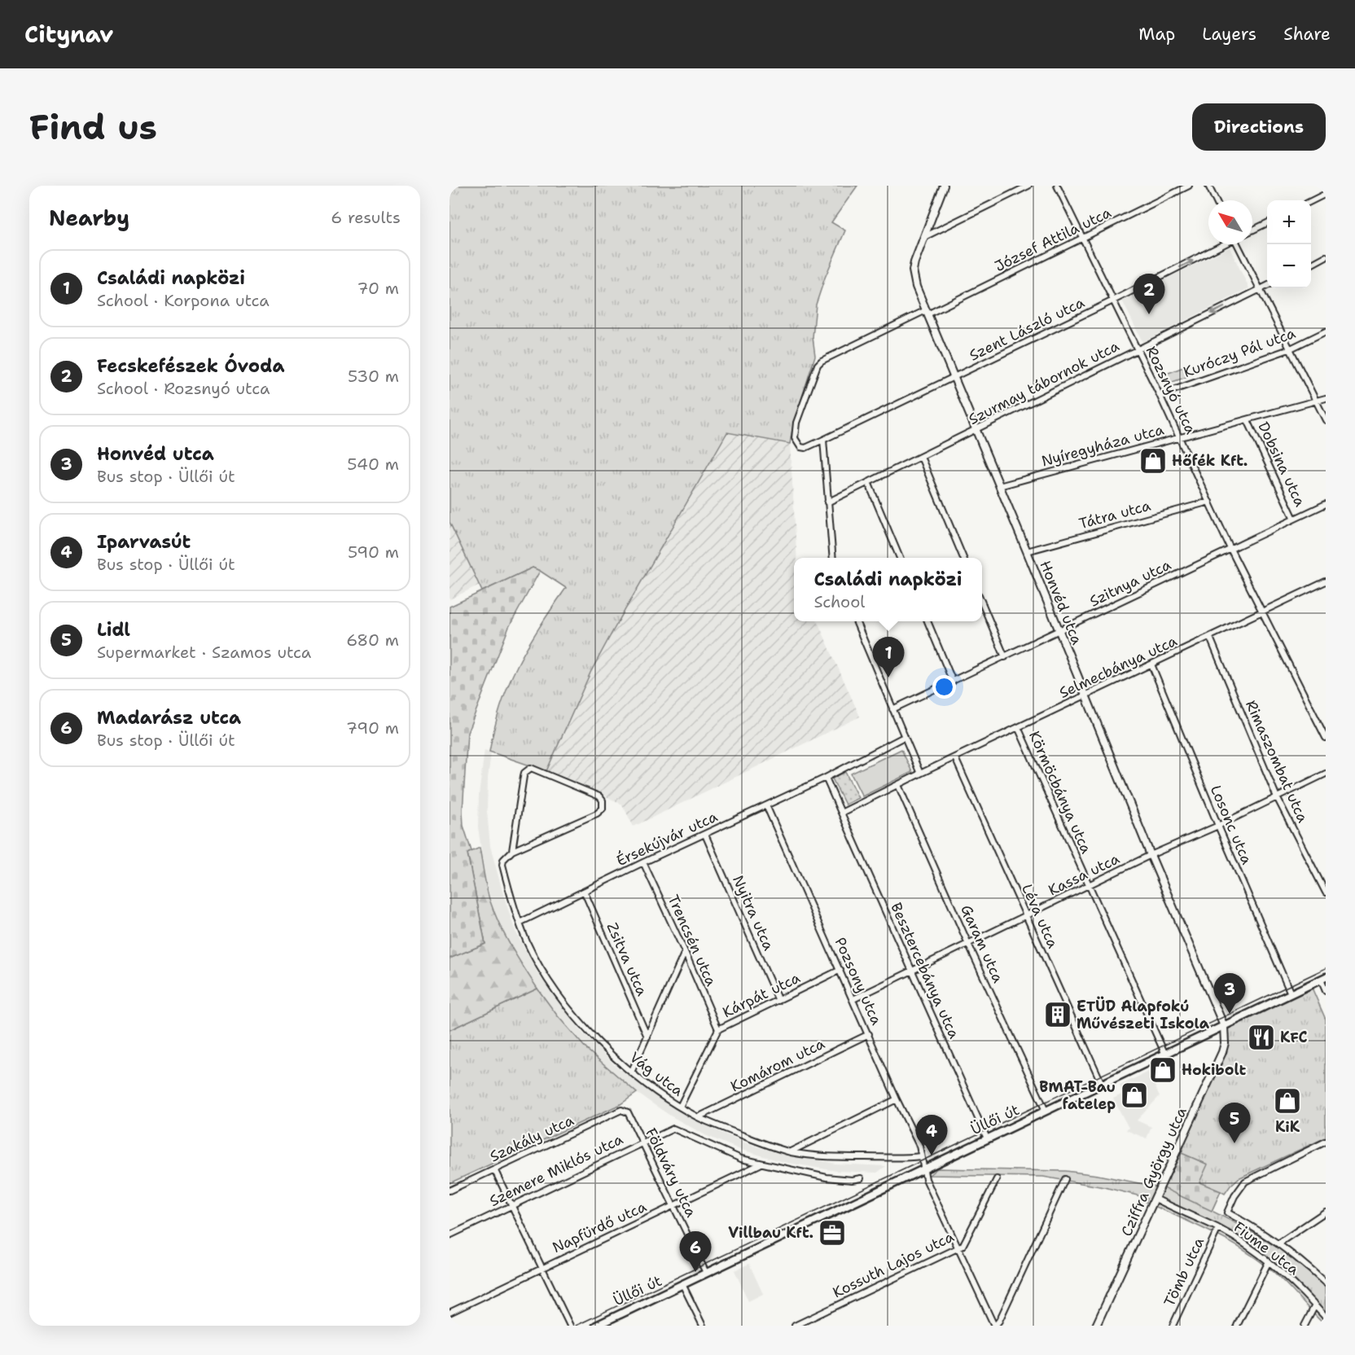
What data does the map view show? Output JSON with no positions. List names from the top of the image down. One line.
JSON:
{"streets":{"main road":["Üllői út"],"street":["József Attila utca","Szent László utca","Kuróczy Pál utca","Szurmay tábornok utca","Rozsnyó utca","Nyíregyháza utca","Dobsina utca","Tátra utca","Szitnya utca","Honvéd utca","Selmecbánya utca","Rimaszombat utca","Körmöcbánya utca","Losonc utca","Érsekújvár utca","Kassa utca","Nyitra utca","Léva utca","Trencsén utca","Garam utca","Zsitva utca","Besztercebánya utca","Pozsony utca","Kárpát utca","Komárom utca","Vág utca","Szakály utca","Szemere Miklós utca","Cziffra György utca","Földváry utca","Napfürdő utca","Fiume utca","Kossuth Lajos utca","Tömb utca"]},"crossings":[["József Attila utca","Szent László utca"],["József Attila utca","Rozsnyó utca"],["József Attila utca","Honvéd utca"],["Szent László utca","Rozsnyó utca"],["Szent László utca","Honvéd utca"],["Kuróczy Pál utca","Rozsnyó utca"],["Szurmay tábornok utca","Rozsnyó utca"],["Szurmay tábornok utca","Honvéd utca"],["Rozsnyó utca","Nyíregyháza utca"],["Rozsnyó utca","Tátra utca"],["Rozsnyó utca","Szitnya utca"],["Rozsnyó utca","Selmecbánya utca"],["Nyíregyháza utca","Dobsina utca"],["Nyíregyháza utca","Honvéd utca"],["Dobsina utca","Szitnya utca"],["Tátra utca","Honvéd utca"],["Szitnya utca","Honvéd utca"],["Honvéd utca","Selmecbánya utca"],["Honvéd utca","Kassa utca"],["Honvéd utca","Üllői út"],["Honvéd utca","Cziffra György utca"],["Selmecbánya utca","Rimaszombat utca"],["Selmecbánya utca","Körmöcbánya utca"],["Selmecbánya utca","Losonc utca"],["Selmecbánya utca","Léva utca"],["Selmecbánya utca","Garam utca"],["Selmecbánya utca","Besztercebánya utca"],["Rimaszombat utca","Kassa utca"],["Körmöcbánya utca","Kassa utca"],["Körmöcbánya utca","Üllői út"],["Losonc utca","Kassa utca"],["Losonc utca","Üllői út"],["Érsekújvár utca","Nyitra utca"],["Érsekújvár utca","Trencsén utca"],["Érsekújvár utca","Zsitva utca"],["Érsekújvár utca","Besztercebánya utca"],["Érsekújvár utca","Pozsony utca"],["Érsekújvár utca","Vág utca"],["Kassa utca","Léva utca"],["Kassa utca","Garam utca"],["Kassa utca","Besztercebánya utca"],["Kassa utca","Pozsony utca"],["Nyitra utca","Kárpát utca"],["Léva utca","Üllői út"],["Trencsén utca","Kárpát utca"],["Garam utca","Üllői út"],["Besztercebánya utca","Üllői út"],["Pozsony utca","Kárpát utca"],["Pozsony utca","Komárom utca"],["Pozsony utca","Vág utca"],["Pozsony utca","Üllői út"],["Pozsony utca","Kossuth Lajos utca"],["Kárpát utca","Vág utca"],["Komárom utca","Vág utca"],["Üllői út","Cziffra György utca"],["Üllői út","Földváry utca"],["Szakály utca","Földváry utca"],["Szemere Miklós utca","Földváry utca"],["Szemere Miklós utca","Napfürdő utca"],["Cziffra György utca","Fiume utca"],["Földváry utca","Napfürdő utca"],["Fiume utca","Tömb utca"]],"places":{"shop":["Hőfék Kft.","Hokibolt","BMAT-Bau fatelep","KiK"],"building":["ETÜD Alapfokú Művészeti Iskola"],"restaurant":["KFC"],"office":["Villbau Kft."]},"north":"top left","page":{"header":"Citynav","nav":["Map","Layers","Share"],"buttons":"Directions","title":"Find us","heading":["Nearby","6 results"],"map_buttons":["+","−"],"list":[{"mark":"1","name":"Családi napközi","note":"School · Korpona utca","value":"70 m"},{"mark":"2","name":"Fecskefészek Óvoda","note":"School · Rozsnyó utca","value":"530 m"},{"mark":"3","name":"Honvéd utca","note":"Bus stop · Üllői út","value":"540 m"},{"mark":"4","name":"Iparvasút","note":"Bus stop · Üllői út","value":"590 m"},{"mark":"5","name":"Lidl","note":"Supermarket · Szamos utca","value":"680 m"},{"mark":"6","name":"Madarász utca","note":"Bus stop · Üllői út","value":"790 m"}],"pins":["2","1","3","5","4","6"],"popup":["Családi napközi","School"]}}
